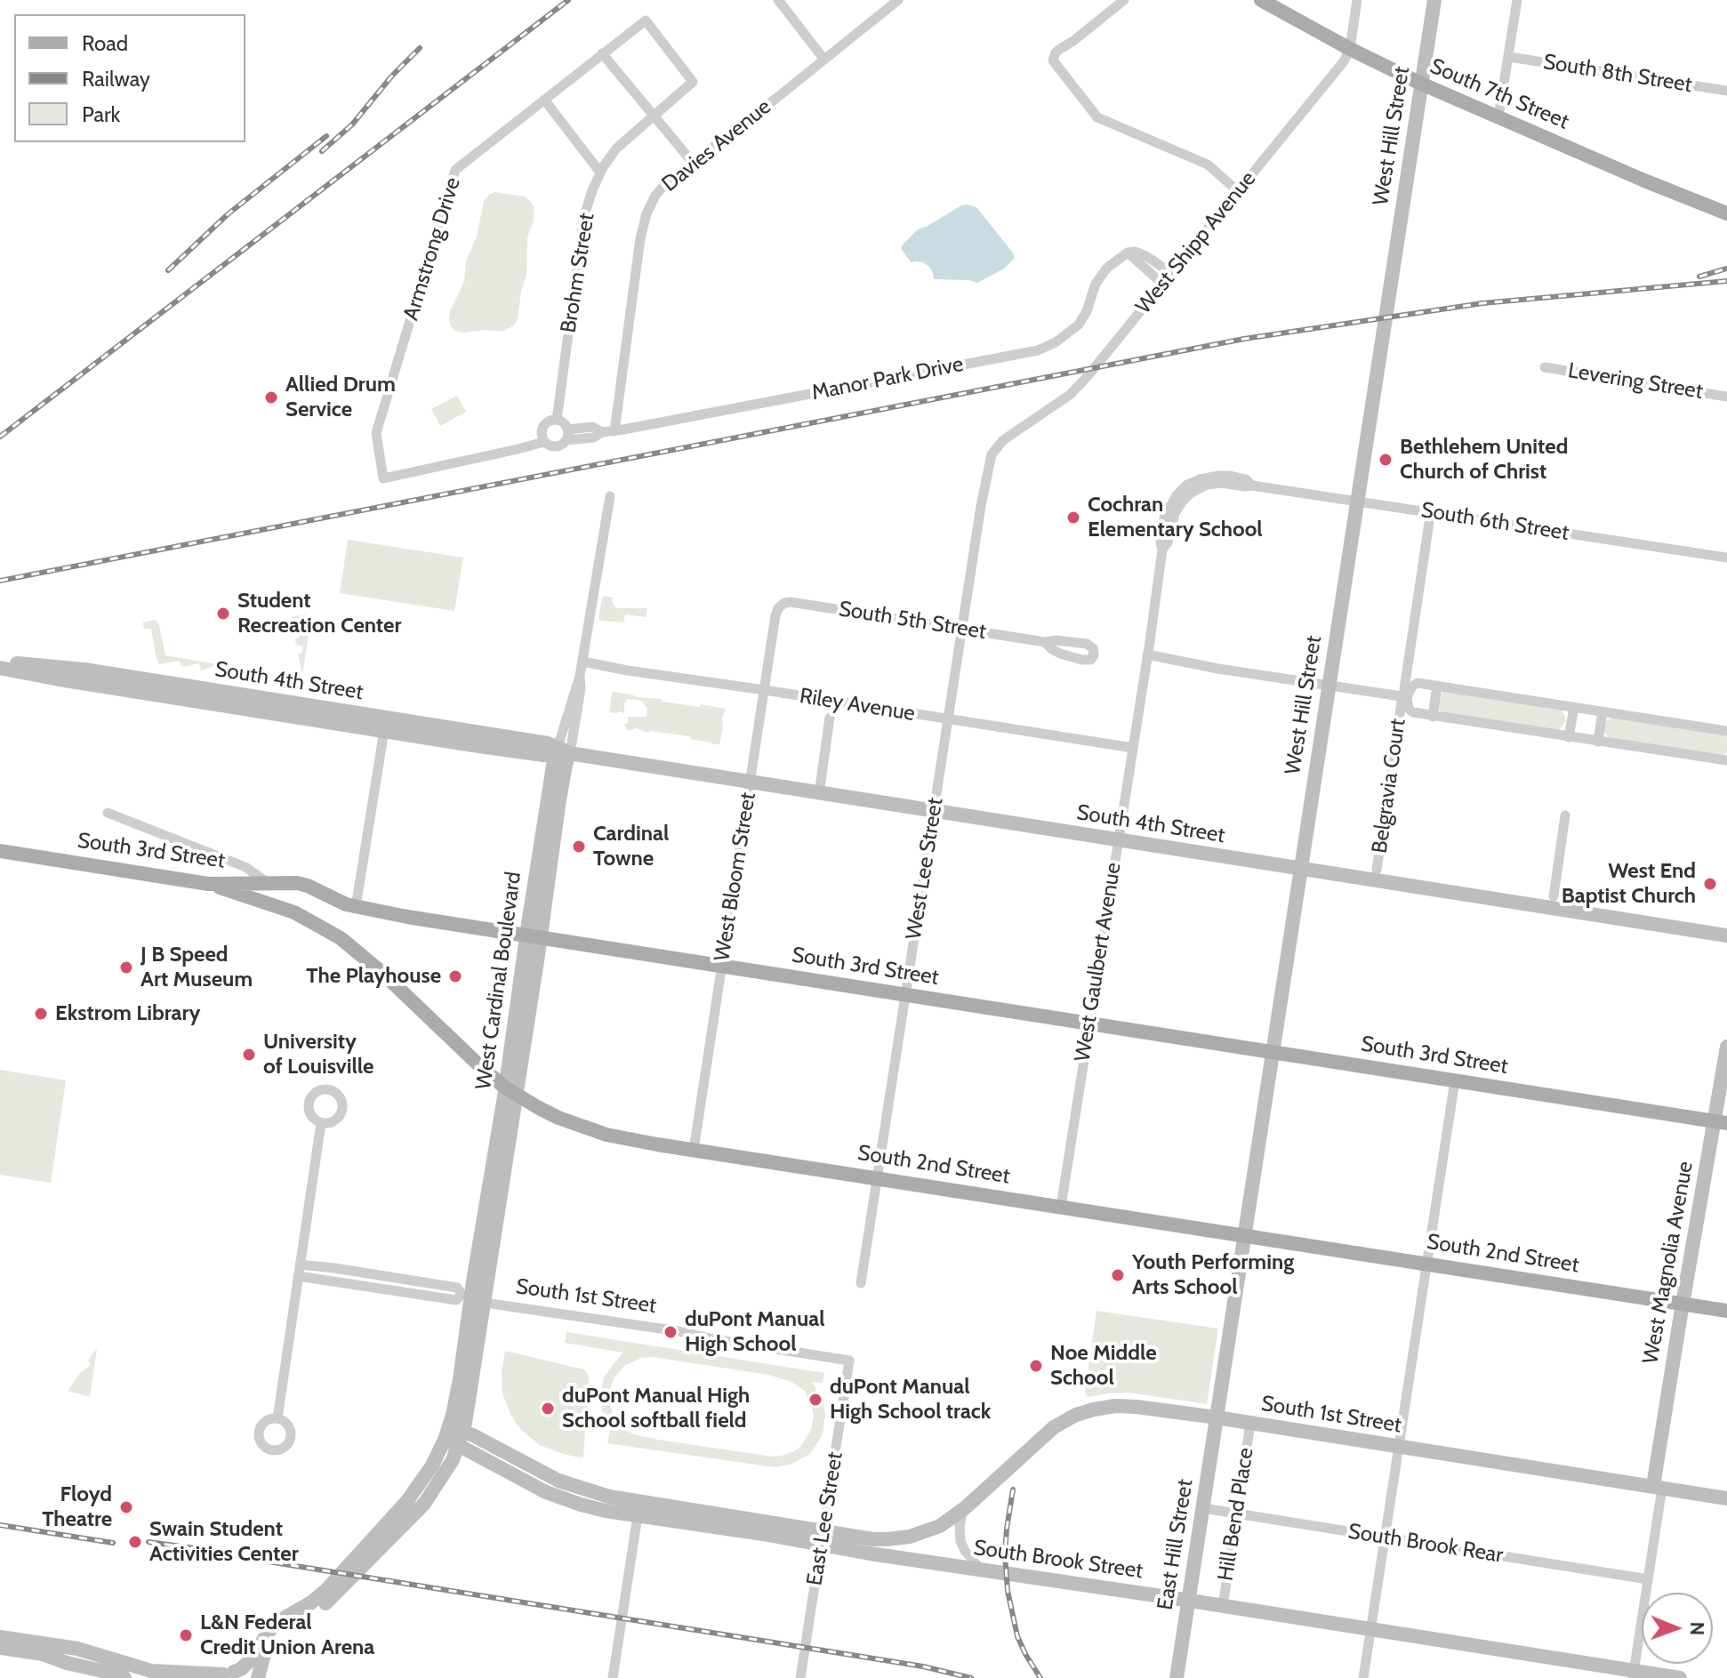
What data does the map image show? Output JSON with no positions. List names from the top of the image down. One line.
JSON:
{"streets":{"main road":["South 7th Street","South 3rd Street","South 2nd Street"],"street":["South 8th Street","West Hill Street","Davies Avenue","West Shipp Avenue","Armstrong Drive","Brohm Street","Manor Park Drive","Levering Street","South 6th Street","South 5th Street","South 4th Street","Riley Avenue","Belgravia Court","West Lee Street","West Bloom Street","West Gaulbert Avenue","West Cardinal Boulevard","West Magnolia Avenue","South 1st Street","Hill Bend Place","East Lee Street","South Brook Rear","East Hill Street","South Brook Street"]},"crossings":[["South 7th Street","West Hill Street"],["South 7th Street","West Shipp Avenue"],["West Hill Street","South 6th Street"],["West Hill Street","South 4th Street"],["West Hill Street","South 3rd Street"],["West Hill Street","South 2nd Street"],["West Hill Street","South 1st Street"],["West Hill Street","East Hill Street"],["Davies Avenue","Manor Park Drive"],["West Shipp Avenue","West Lee Street"],["Armstrong Drive","Brohm Street"],["Armstrong Drive","Manor Park Drive"],["Brohm Street","Manor Park Drive"],["South 6th Street","West Gaulbert Avenue"],["South 5th Street","West Lee Street"],["South 5th Street","West Bloom Street"],["South 4th Street","West Lee Street"],["South 4th Street","West Bloom Street"],["South 4th Street","West Gaulbert Avenue"],["South 4th Street","West Cardinal Boulevard"],["Riley Avenue","West Lee Street"],["Riley Avenue","West Bloom Street"],["Riley Avenue","West Gaulbert Avenue"],["Riley Avenue","West Cardinal Boulevard"],["South 3rd Street","West Lee Street"],["South 3rd Street","West Bloom Street"],["South 3rd Street","West Gaulbert Avenue"],["South 3rd Street","West Cardinal Boulevard"],["South 3rd Street","South 2nd Street"],["South 3rd Street","West Magnolia Avenue"],["West Lee Street","South 2nd Street"],["West Bloom Street","South 2nd Street"],["West Gaulbert Avenue","South 2nd Street"],["West Cardinal Boulevard","South 2nd Street"],["West Cardinal Boulevard","South 1st Street"],["West Cardinal Boulevard","South Brook Street"],["South 2nd Street","West Magnolia Avenue"],["West Magnolia Avenue","South 1st Street"],["South 1st Street","Hill Bend Place"],["South 1st Street","East Lee Street"],["South 1st Street","East Hill Street"],["South 1st Street","South Brook Street"],["Hill Bend Place","South Brook Rear"],["Hill Bend Place","South Brook Street"],["East Lee Street","South Brook Street"],["South Brook Rear","East Hill Street"],["East Hill Street","South Brook Street"]],"places":["Allied Drum Service","Bethlehem United Church of Christ","Cochran Elementary School","Student Recreation Center","Cardinal Towne","West End Baptist Church","J B Speed Art Museum","The Playhouse","Ekstrom Library","University of Louisville","Youth Performing Arts School","duPont Manual High School","Noe Middle School","duPont Manual High School track","duPont Manual High School softball field","Floyd Theatre","Swain Student Activities Center","L&N Federal Credit Union Arena"],"legend":["Road","Railway","Park"],"north":"right"}
